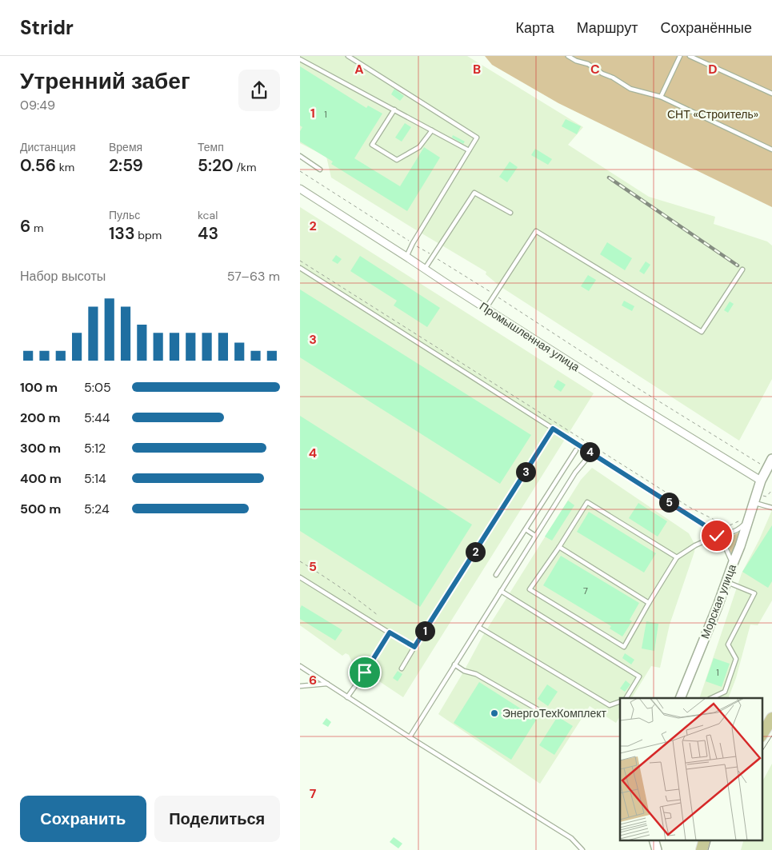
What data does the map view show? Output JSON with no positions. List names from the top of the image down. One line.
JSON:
{"streets":{"street":["Промышленная улица","Морская улица"]},"crossings":[["Промышленная улица","Морская улица"]],"parks":["СНТ «Строитель»"],"places":["ЭнергоТехКомплект"],"house_numbers":["1","7","1"],"page":{"header":"Stridr","nav":["Карта","Маршрут","Сохранённые"],"heading":["Утренний забег","09:49"],"stats":[["Дистанция","0.56 km"],["Время","2:59"],["Темп","5:20 /km"],["6 m"],["Пульс","133 bpm"],["kcal","43"]],"chart":["Набор высоты","57–63 m"],"list":[{"name":"100 m","note":"5:05"},{"name":"200 m","note":"5:44"},{"name":"300 m","note":"5:12"},{"name":"400 m","note":"5:14"},{"name":"500 m","note":"5:24"}],"pins":["4","3","5","2","1"],"buttons":["Сохранить","Поделиться"]},"grid":{"columns":["A","B","C","D"],"rows":["1","2","3","4","5","6","7"]}}
